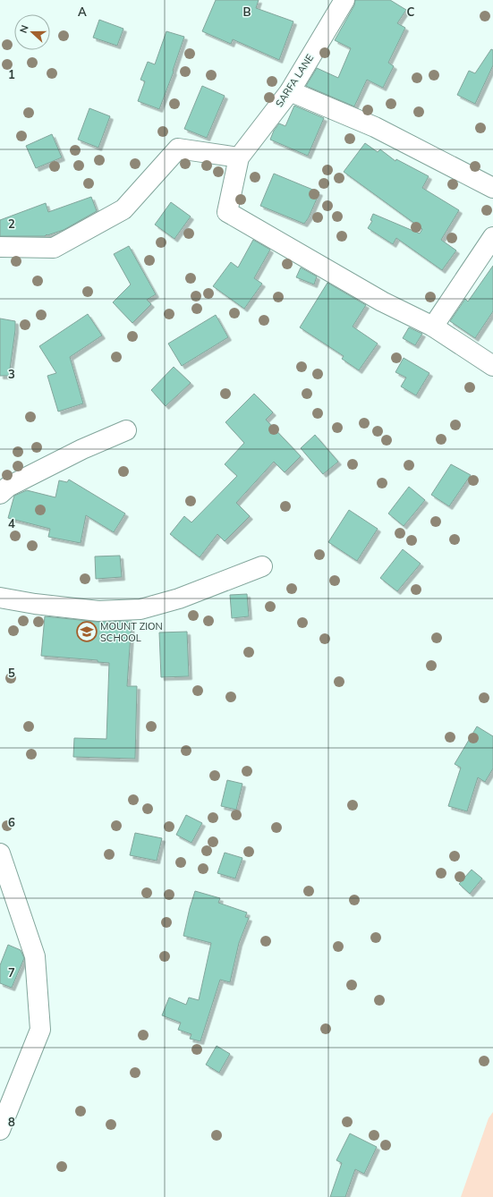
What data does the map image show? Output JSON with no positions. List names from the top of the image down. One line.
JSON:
{"streets":{"street":["SARFA LANE"]},"places":{"school or university":["MOUNT ZION SCHOOL"]},"north":"left","grid":{"columns":["A","B","C"],"rows":["1","2","3","4","5","6","7","8"]}}
